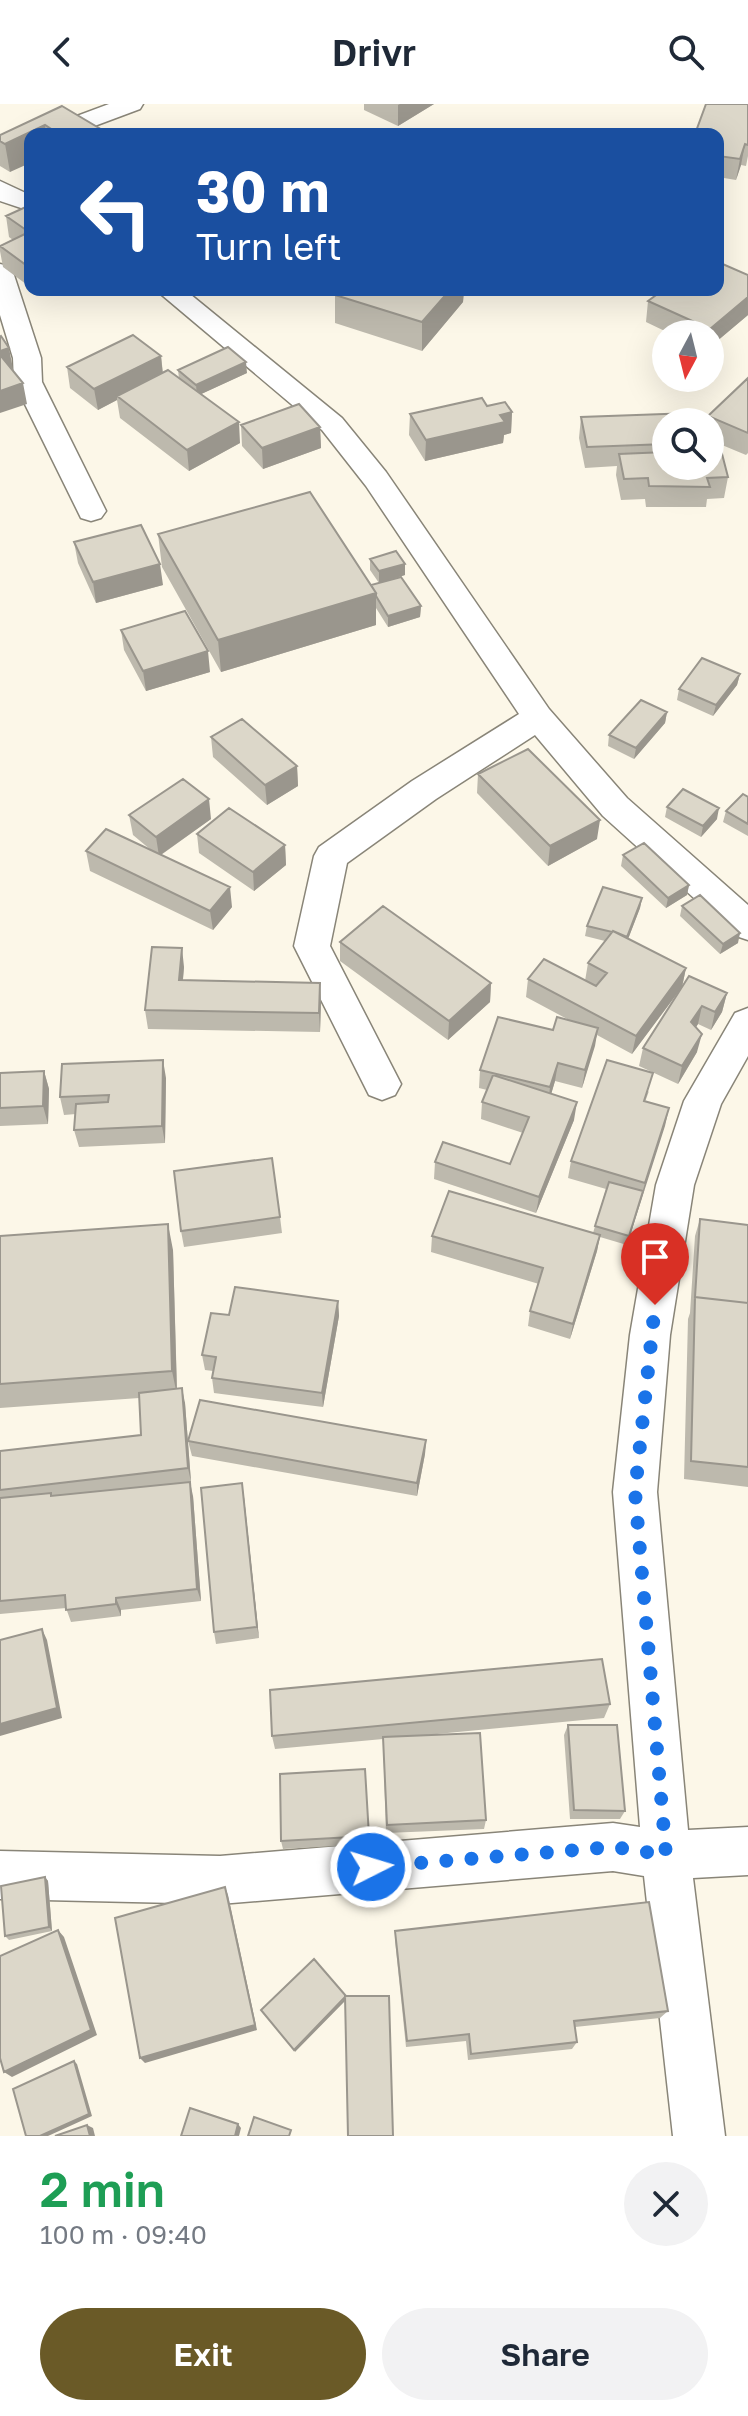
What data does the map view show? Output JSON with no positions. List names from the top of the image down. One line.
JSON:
{"north":"bottom","page":{"header":"Drivr","turn":["30 m","Turn left"],"heading":["2 min","100 m · 09:40"],"buttons":["Exit","Share"]}}
